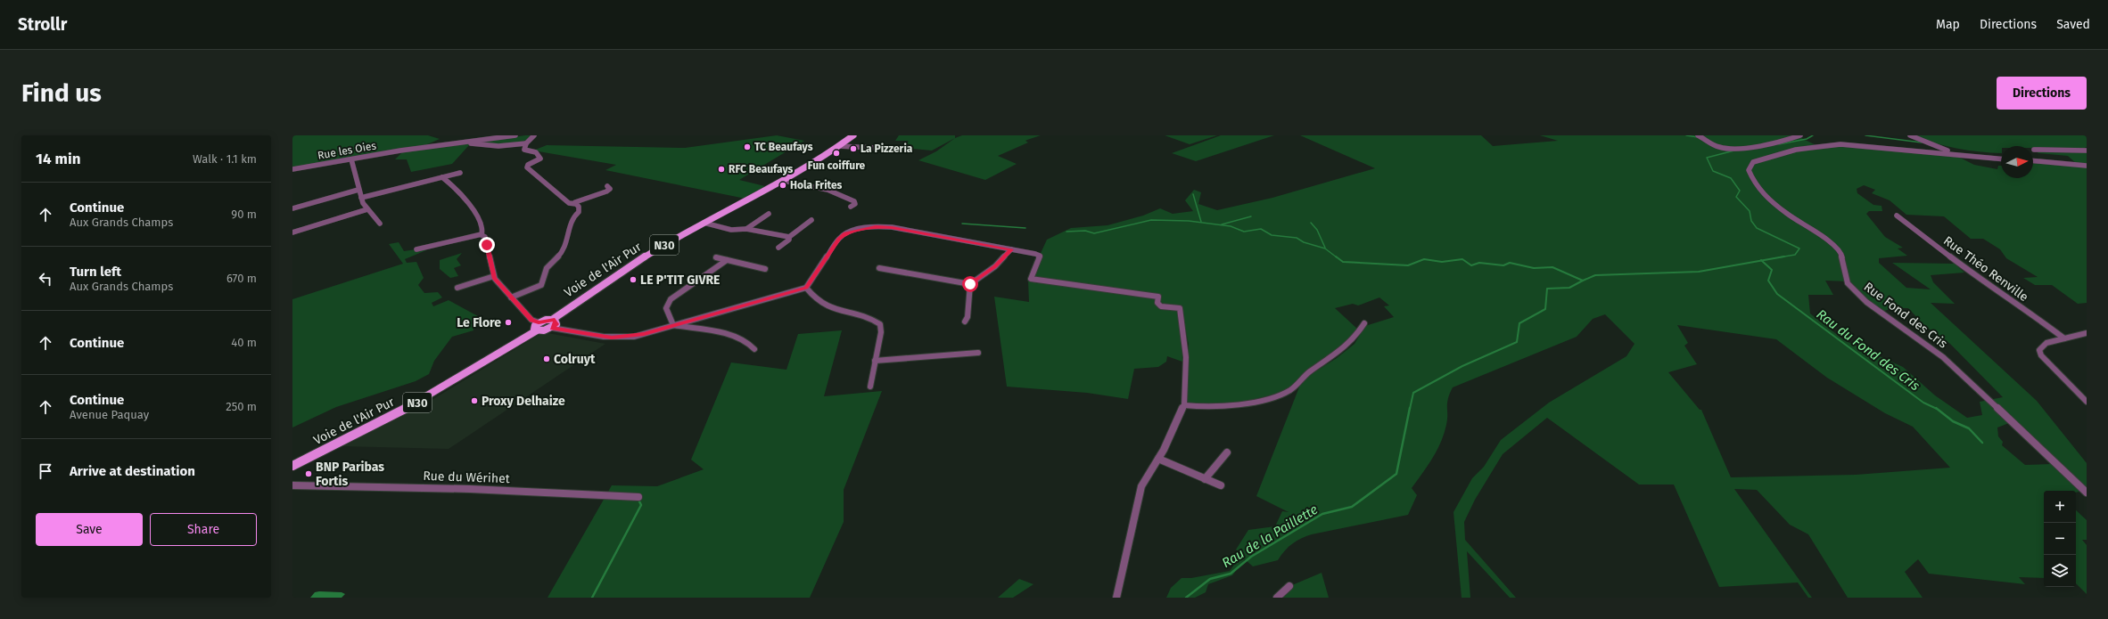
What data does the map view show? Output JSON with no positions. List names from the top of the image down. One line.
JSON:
{"streets":{"main road":["N30","Voie de l'Air Pur"],"street":["Rue les Oies","Rue Théo Renville","Rue Fond des Cris","Rue du Wérihet"]},"water":["Rau du Fond des Cris","Rau de la Paillette"],"places":["TC Beaufays","La Pizzeria","Fun coiffure","RFC Beaufays","Hola Frites","LE P'TIT GIVRE","Le Flore","Colruyt","Proxy Delhaize","BNP Paribas Fortis"],"north":"right","page":{"header":"Strollr","nav":["Map","Directions","Saved"],"buttons":["Directions",["Save","Share"]],"title":"Find us","heading":["14 min","Walk · 1.1 km"],"list":[["Continue","Aux Grands Champs","90 m"],["Turn left","Aux Grands Champs","670 m"],["Continue","40 m"],["Continue","Avenue Paquay","250 m"],"Arrive at destination"],"map_buttons":["+","−"]}}
